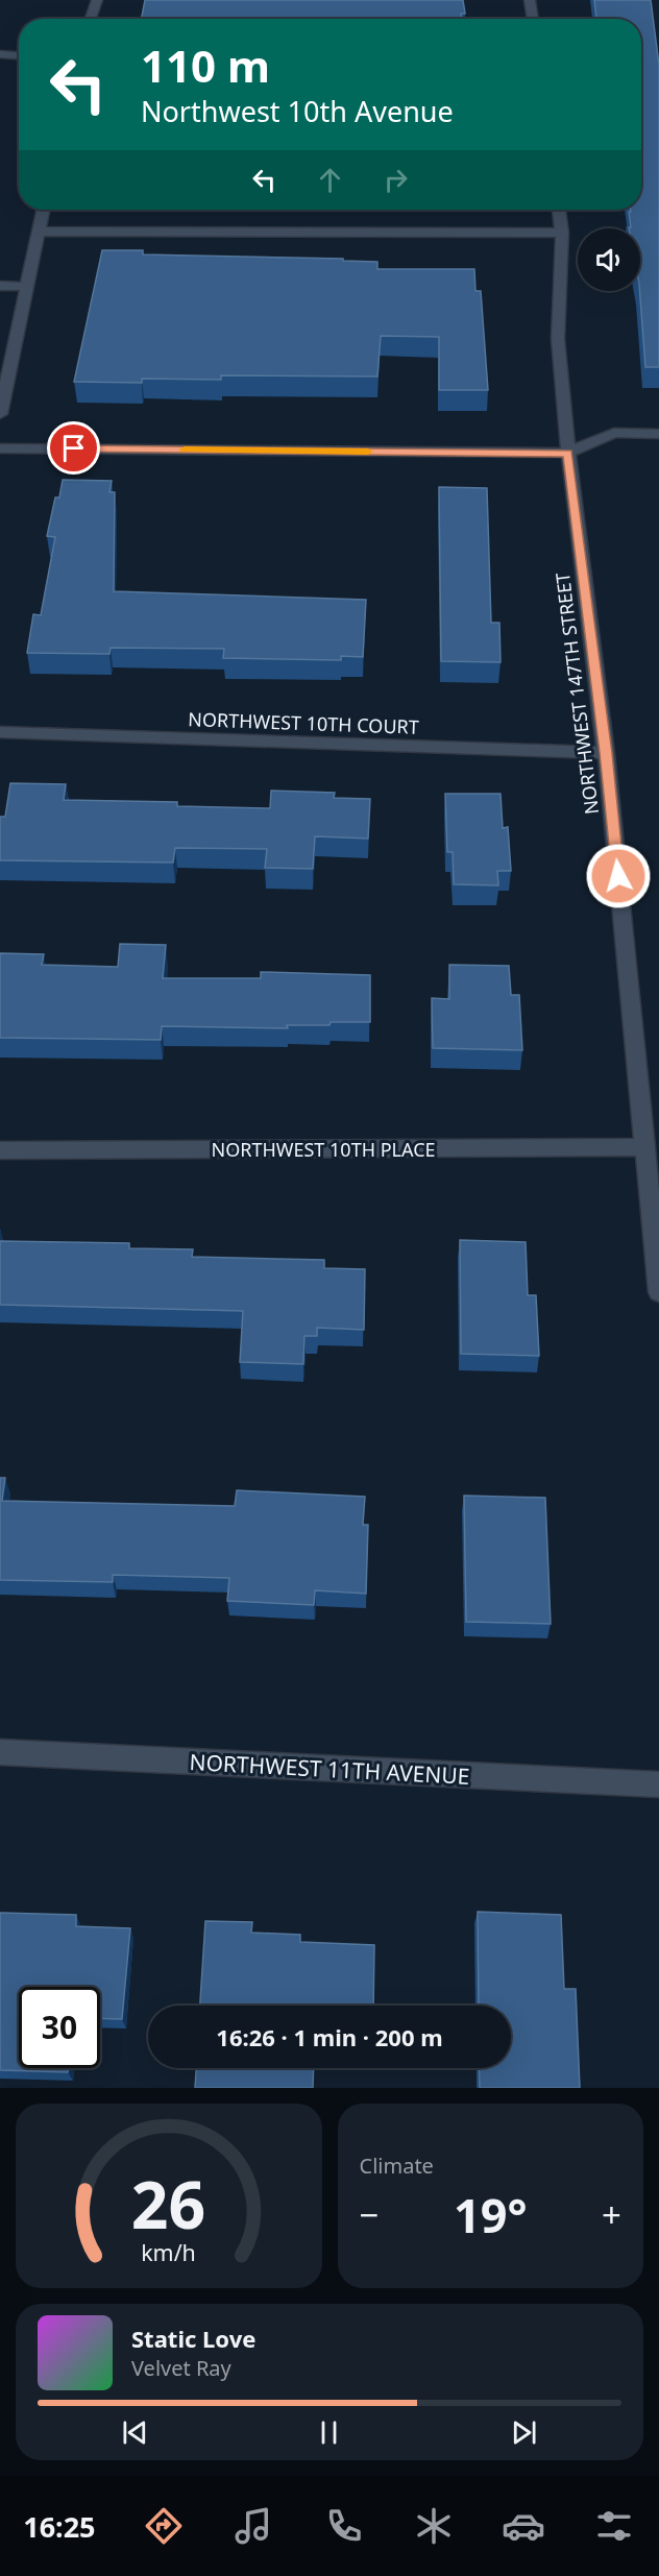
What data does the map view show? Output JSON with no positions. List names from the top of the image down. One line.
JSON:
{"streets":{"street":["NORTHWEST 147TH STREET","NORTHWEST 10TH COURT","NORTHWEST 10TH PLACE","NORTHWEST 11TH AVENUE"]},"crossings":[["NORTHWEST 147TH STREET","NORTHWEST 10TH COURT"],["NORTHWEST 147TH STREET","NORTHWEST 10TH PLACE"]],"page":{"turn":["110 m","Northwest 10th Avenue"],"limit":"30","trip":"16:26 · 1 min · 200 m","tile":"Climate","heat":["−","19°","+"],"song":["Static Love","Velvet Ray"],"tabs":"16:25","gauge":["26","km/h"]}}
